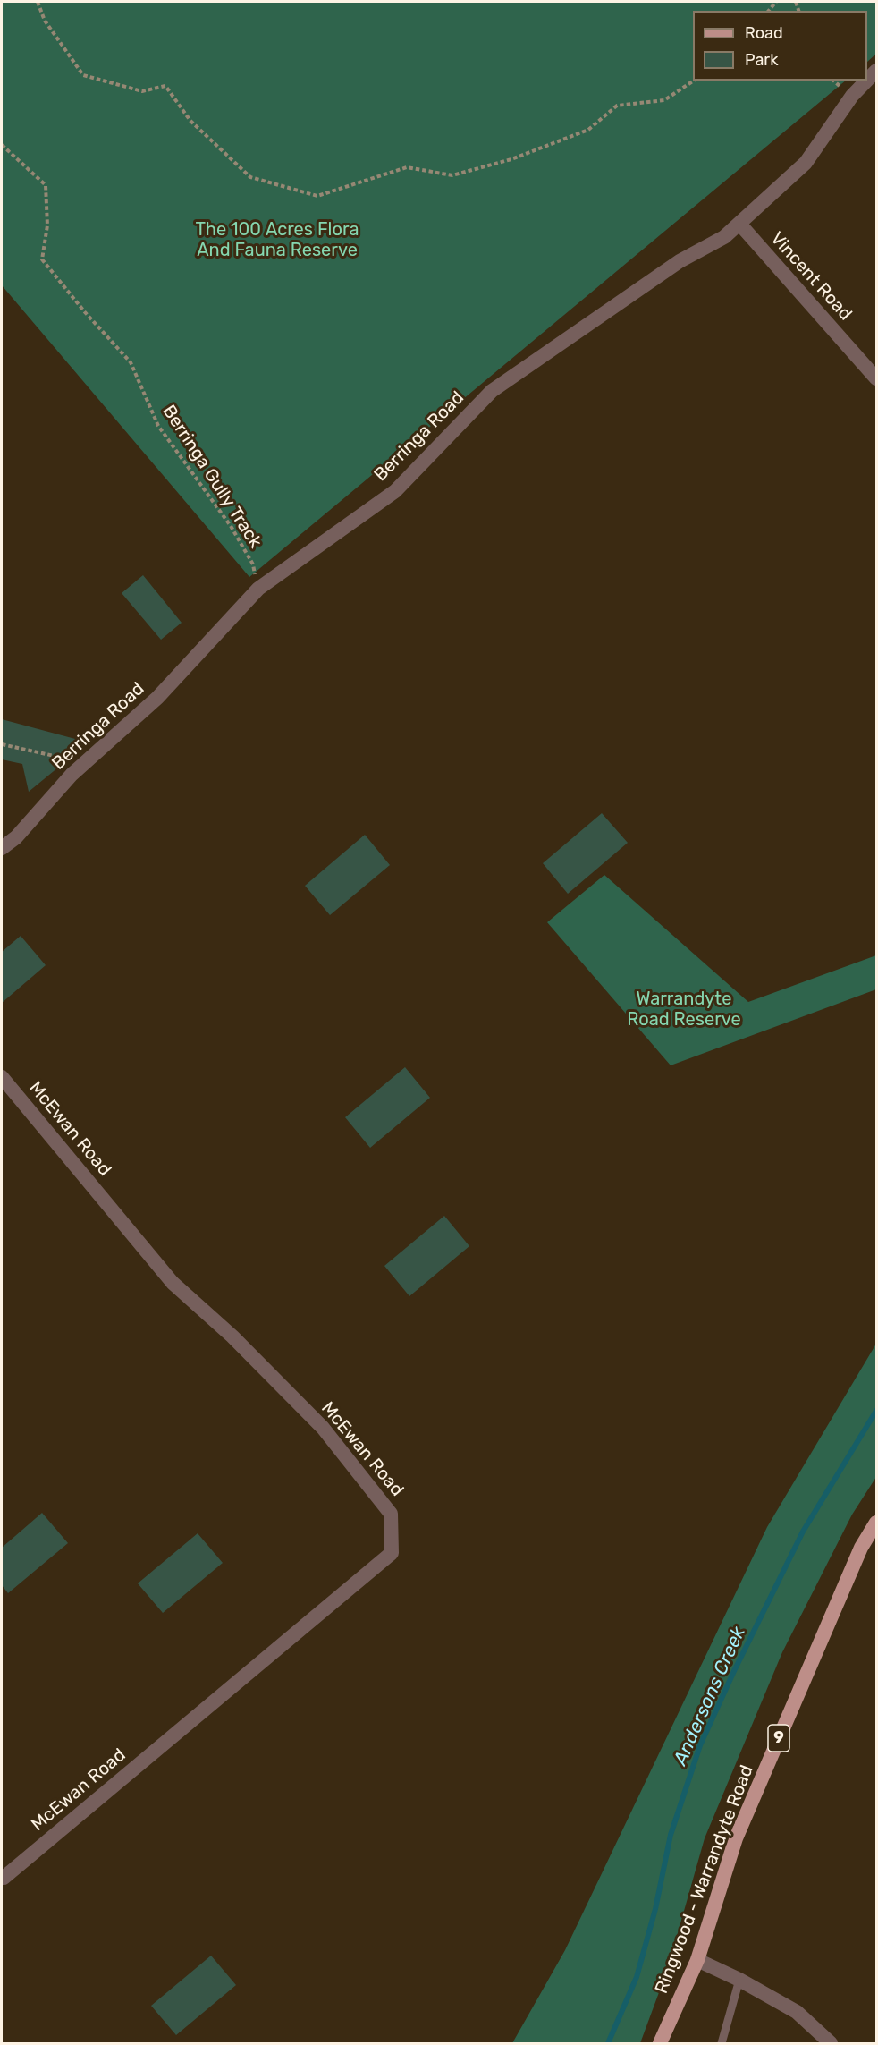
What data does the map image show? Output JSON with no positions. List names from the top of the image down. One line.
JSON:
{"streets":{"main road":["9","Ringwood - Warrandyte Road"],"street":["Vincent Road","Berringa Road","McEwan Road"],"path":["Berringa Gully Track"]},"crossings":[["Vincent Road","Berringa Road"],["Berringa Road","Berringa Gully Track"]],"water":["Andersons Creek"],"parks":["The 100 Acres Flora And Fauna Reserve","Warrandyte Road Reserve"],"legend":["Road","Park"]}
